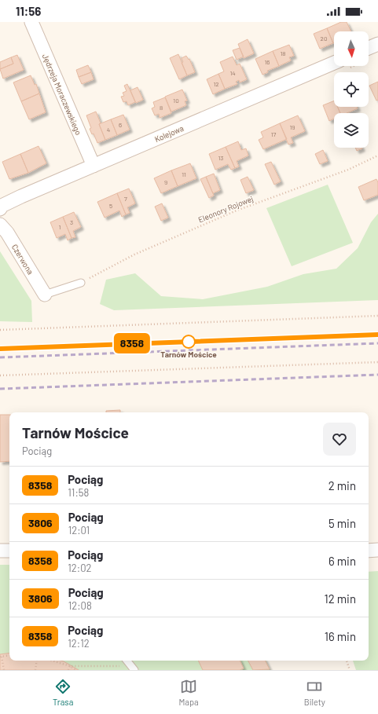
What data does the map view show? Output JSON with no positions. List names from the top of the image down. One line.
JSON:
{"streets":{"street":["Jędrzeja Moraczewskiego","Kolejowa","Czerwona"],"path":["Eleonory Rojowej"]},"crossings":[["Jędrzeja Moraczewskiego","Kolejowa"]],"places":["Tarnów Mościce"],"house_numbers":["20","18","16","14","12","10","8","6","19","4","17","13","11","9","7","5","3","1"],"north":"bottom","page":{"status":"11:56","on_map":"8358","heading":["Tarnów Mościce","Pociąg"],"list":[{"mark":"8358","name":"Pociąg","note":"11:58","value":"2 min"},{"mark":"3806","name":"Pociąg","note":"12:01","value":"5 min"},{"mark":"8358","name":"Pociąg","note":"12:02","value":"6 min"},{"mark":"3806","name":"Pociąg","note":"12:08","value":"12 min"},{"mark":"8358","name":"Pociąg","note":"12:12","value":"16 min"}],"tabs":["Trasa","Mapa","Bilety"]}}
